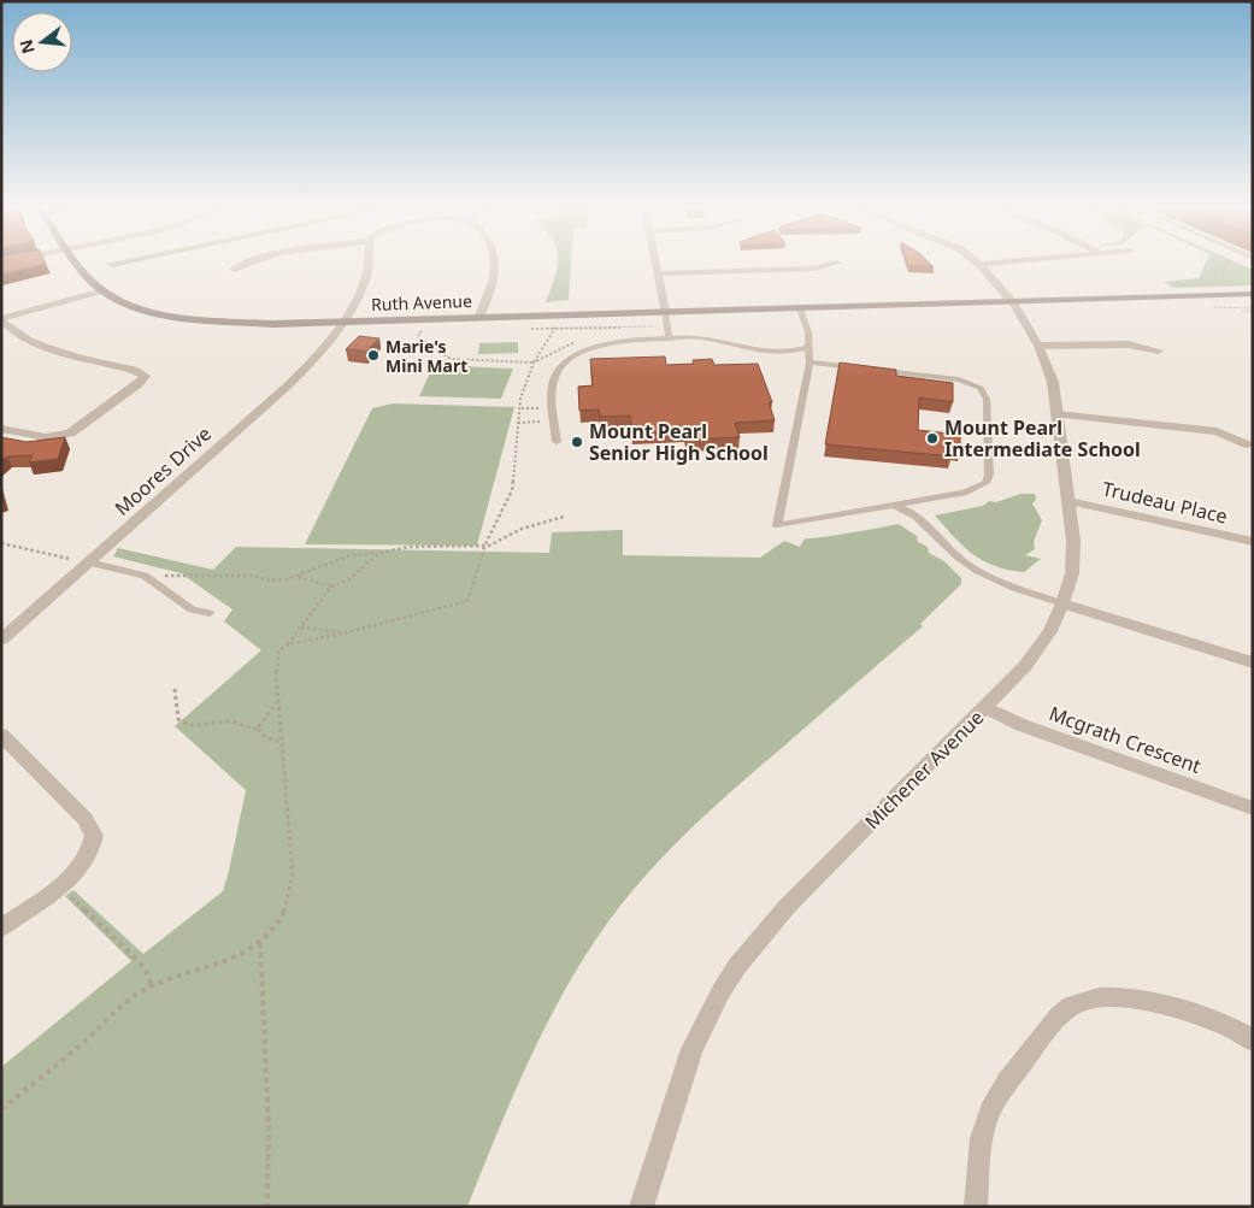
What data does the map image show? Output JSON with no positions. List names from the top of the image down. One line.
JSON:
{"streets":{"main road":["Ruth Avenue"],"street":["Moores Drive","Trudeau Place","Mcgrath Crescent","Michener Avenue"]},"crossings":[["Ruth Avenue","Moores Drive"],["Ruth Avenue","Michener Avenue"],["Trudeau Place","Michener Avenue"],["Mcgrath Crescent","Michener Avenue"]],"places":["Marie's Mini Mart","Mount Pearl Intermediate School","Mount Pearl Senior High School"],"north":"left"}
